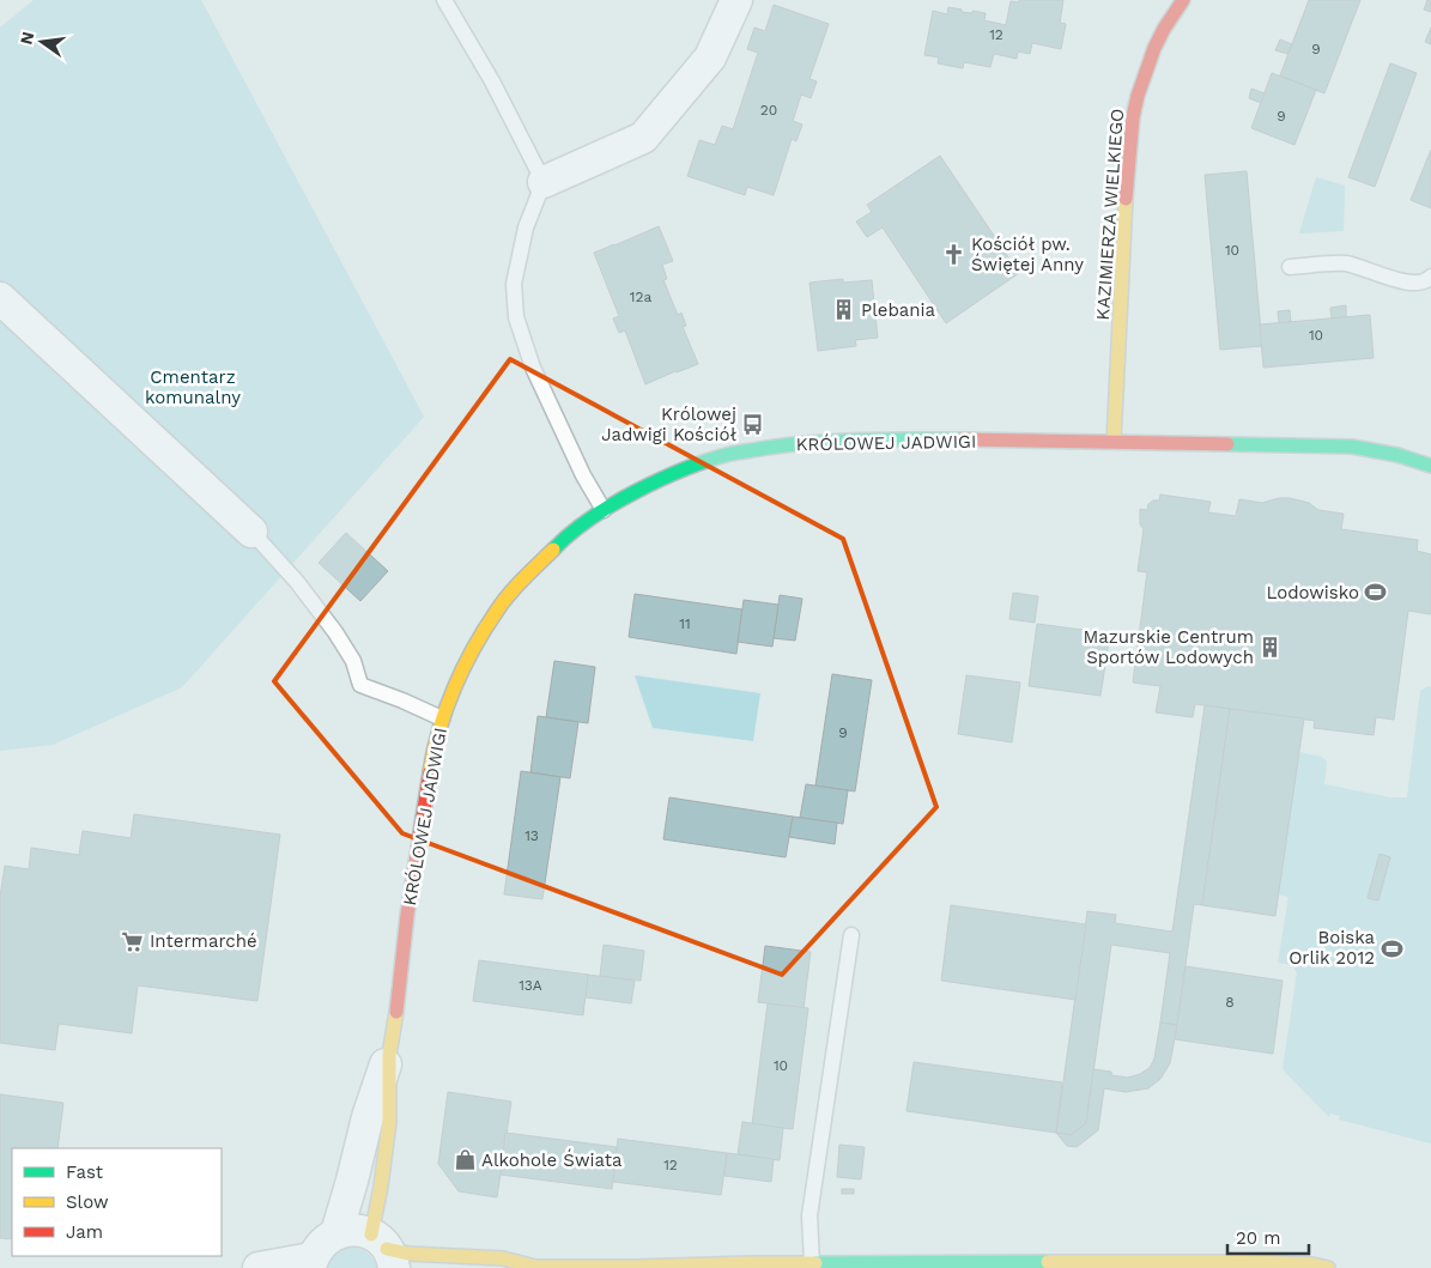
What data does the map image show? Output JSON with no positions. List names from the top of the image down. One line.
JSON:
{"streets":{"street":["KAZIMIERZA WIELKIEGO","KRÓLOWEJ JADWIGI"]},"crossings":[["KAZIMIERZA WIELKIEGO","KRÓLOWEJ JADWIGI"]],"parks":["Cmentarz komunalny"],"places":{"church":["Kościół pw. Świętej Anny"],"building":["Plebania","Mazurskie Centrum Sportów Lodowych"],"bus stop":["Królowej Jadwigi Kościół"],"sports":["Lodowisko","Boiska Orlik 2012"],"supermarket":["Intermarché"],"shop":["Alkohole Świata"]},"house_numbers":["12","9","20","9","10","12a","10","11","9","13","13A","8","10","12"],"legend":["Fast","Slow","Jam"],"scale_bar":"20 m","north":"left"}
